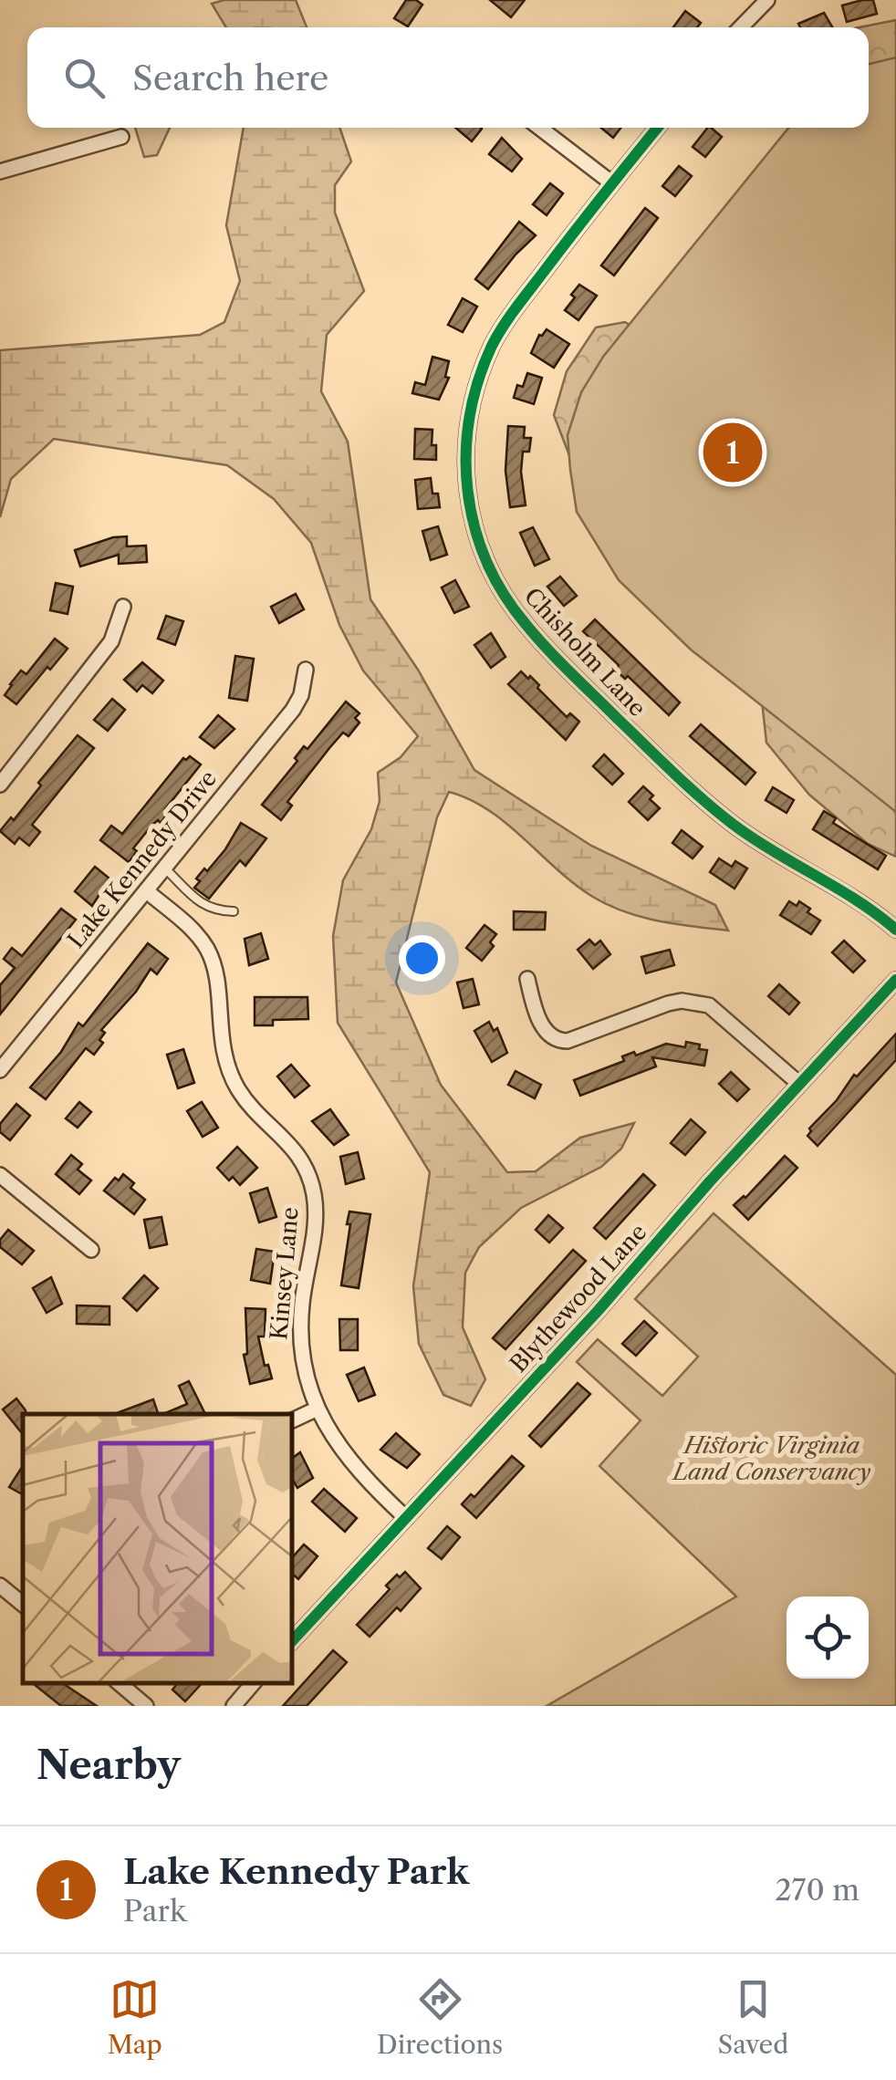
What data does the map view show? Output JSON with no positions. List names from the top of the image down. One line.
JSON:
{"streets":{"street":["Chisholm Lane","Lake Kennedy Drive","Kinsey Lane","Blythewood Lane"]},"crossings":[["Lake Kennedy Drive","Kinsey Lane"],["Kinsey Lane","Blythewood Lane"]],"parks":["Historic Virginia Land Conservancy"],"page":{"search":"Search here","pins":"1","heading":"Nearby","list":[{"mark":"1","name":"Lake Kennedy Park","note":"Park","value":"270 m"}],"nav":["Map","Directions","Saved"]}}
